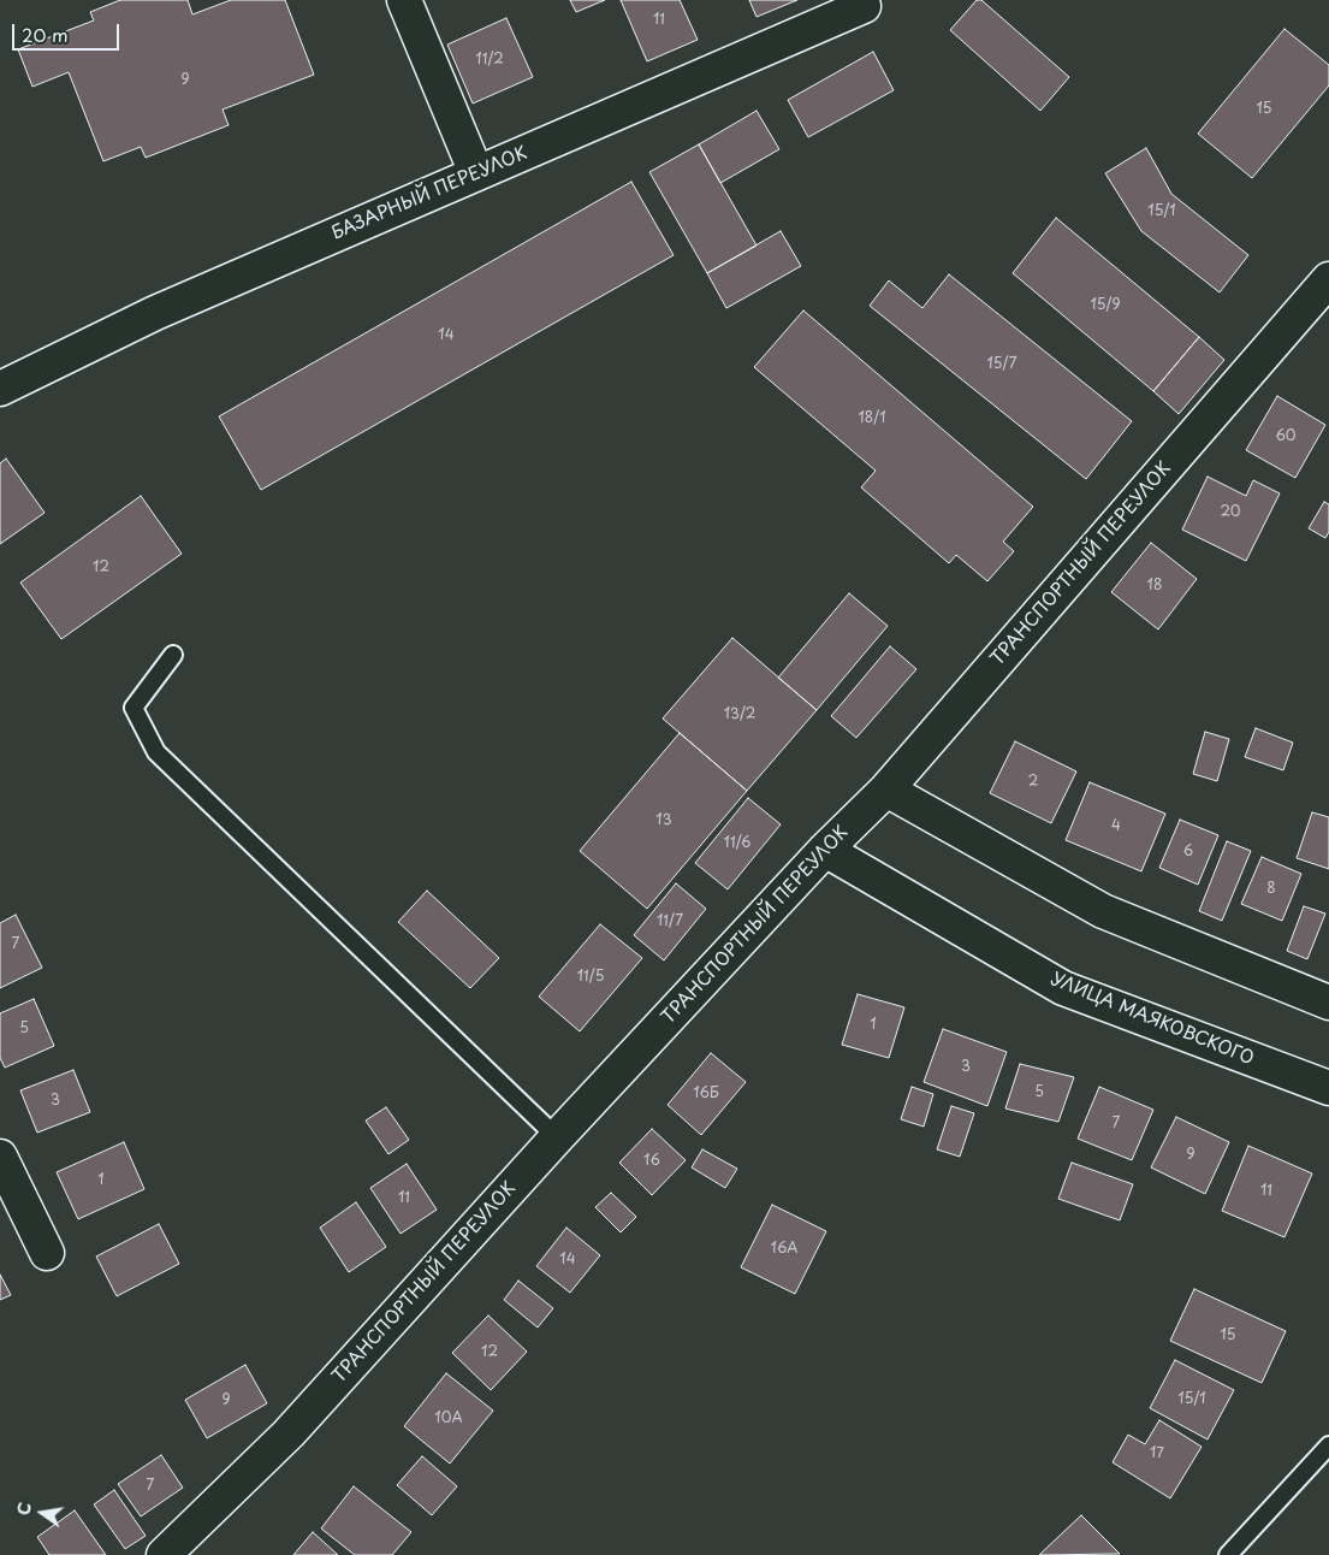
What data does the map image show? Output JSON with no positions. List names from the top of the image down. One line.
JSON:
{"streets":{"street":["БАЗАРНЫЙ ПЕРЕУЛОК","ТРАНСПОРТНЫЙ ПЕРЕУЛОК","УЛИЦА МАЯКОВСКОГО"]},"crossings":[["ТРАНСПОРТНЫЙ ПЕРЕУЛОК","УЛИЦА МАЯКОВСКОГО"]],"house_numbers":["11","11/2","9","15","15/1","15/9","14","15/7","18/1","60","20","12","18","13/2","2","13","4","11/6","6","8","11/7","7","11/5","1","5","3","5","16Б","3","7","9","16","1","11","11","16А","14","15","12","15/1","9","10А","17","7"],"scale_bar":"20 m","north":"left"}
